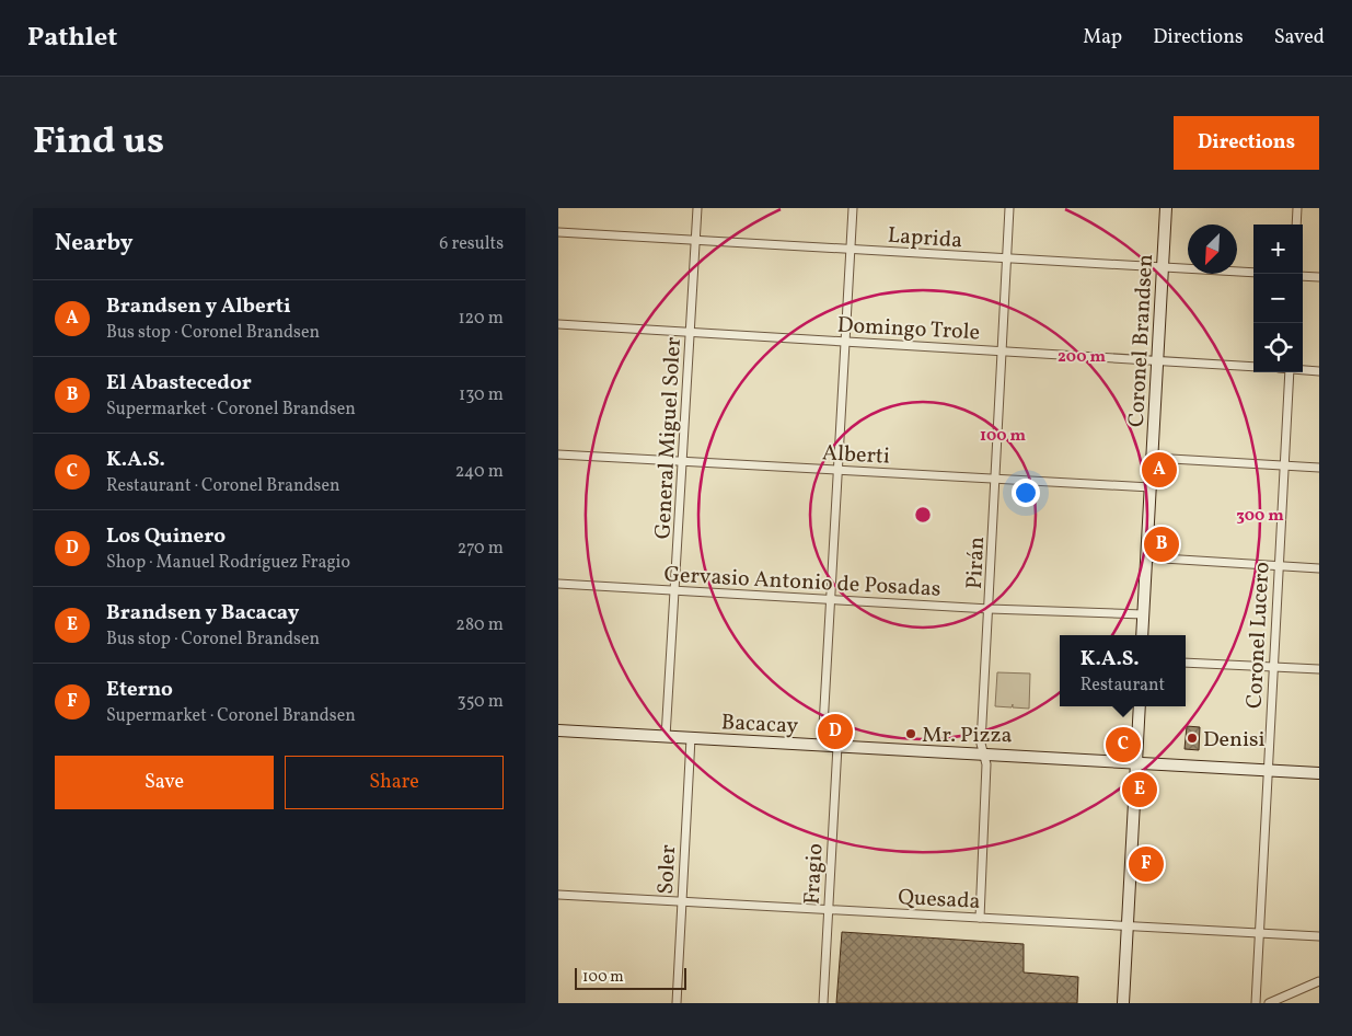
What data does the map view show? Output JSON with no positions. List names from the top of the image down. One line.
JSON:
{"streets":{"street":["Laprida","Domingo Trole","Coronel Brandsen","General Miguel Soler","Alberti","Pirán","Gervasio Antonio de Posadas","Coronel Lucero","Bacacay","Soler","Fragio","Quesada"]},"crossings":[["Laprida","Coronel Brandsen"],["Laprida","General Miguel Soler"],["Laprida","Pirán"],["Domingo Trole","Coronel Brandsen"],["Domingo Trole","General Miguel Soler"],["Domingo Trole","Pirán"],["Coronel Brandsen","Alberti"],["Coronel Brandsen","Gervasio Antonio de Posadas"],["General Miguel Soler","Alberti"],["General Miguel Soler","Gervasio Antonio de Posadas"],["General Miguel Soler","Bacacay"],["Alberti","Pirán"],["Pirán","Gervasio Antonio de Posadas"],["Pirán","Bacacay"],["Pirán","Quesada"],["Coronel Lucero","Bacacay"],["Coronel Lucero","Quesada"],["Bacacay","Soler"],["Bacacay","Fragio"],["Soler","Quesada"],["Fragio","Quesada"]],"places":["Mr. Pizza","Denisi"],"scale_bar":"100 m","north":"bottom left","page":{"header":"Pathlet","nav":["Map","Directions","Saved"],"title":"Find us","buttons":["Directions",["Save","Share"]],"heading":["Nearby","6 results"],"map_buttons":["+","−"],"list":[{"mark":"A","name":"Brandsen y Alberti","note":"Bus stop · Coronel Brandsen","value":"120 m"},{"mark":"B","name":"El Abastecedor","note":"Supermarket · Coronel Brandsen","value":"130 m"},{"mark":"C","name":"K.A.S.","note":"Restaurant · Coronel Brandsen","value":"240 m"},{"mark":"D","name":"Los Quinero","note":"Shop · Manuel Rodríguez Fragio","value":"270 m"},{"mark":"E","name":"Brandsen y Bacacay","note":"Bus stop · Coronel Brandsen","value":"280 m"},{"mark":"F","name":"Eterno","note":"Supermarket · Coronel Brandsen","value":"350 m"}],"pins":["A","B","D","C","E","F"],"popup":["K.A.S.","Restaurant"],"scale":"100 m"},"rings":["200 m","100 m","300 m"]}
